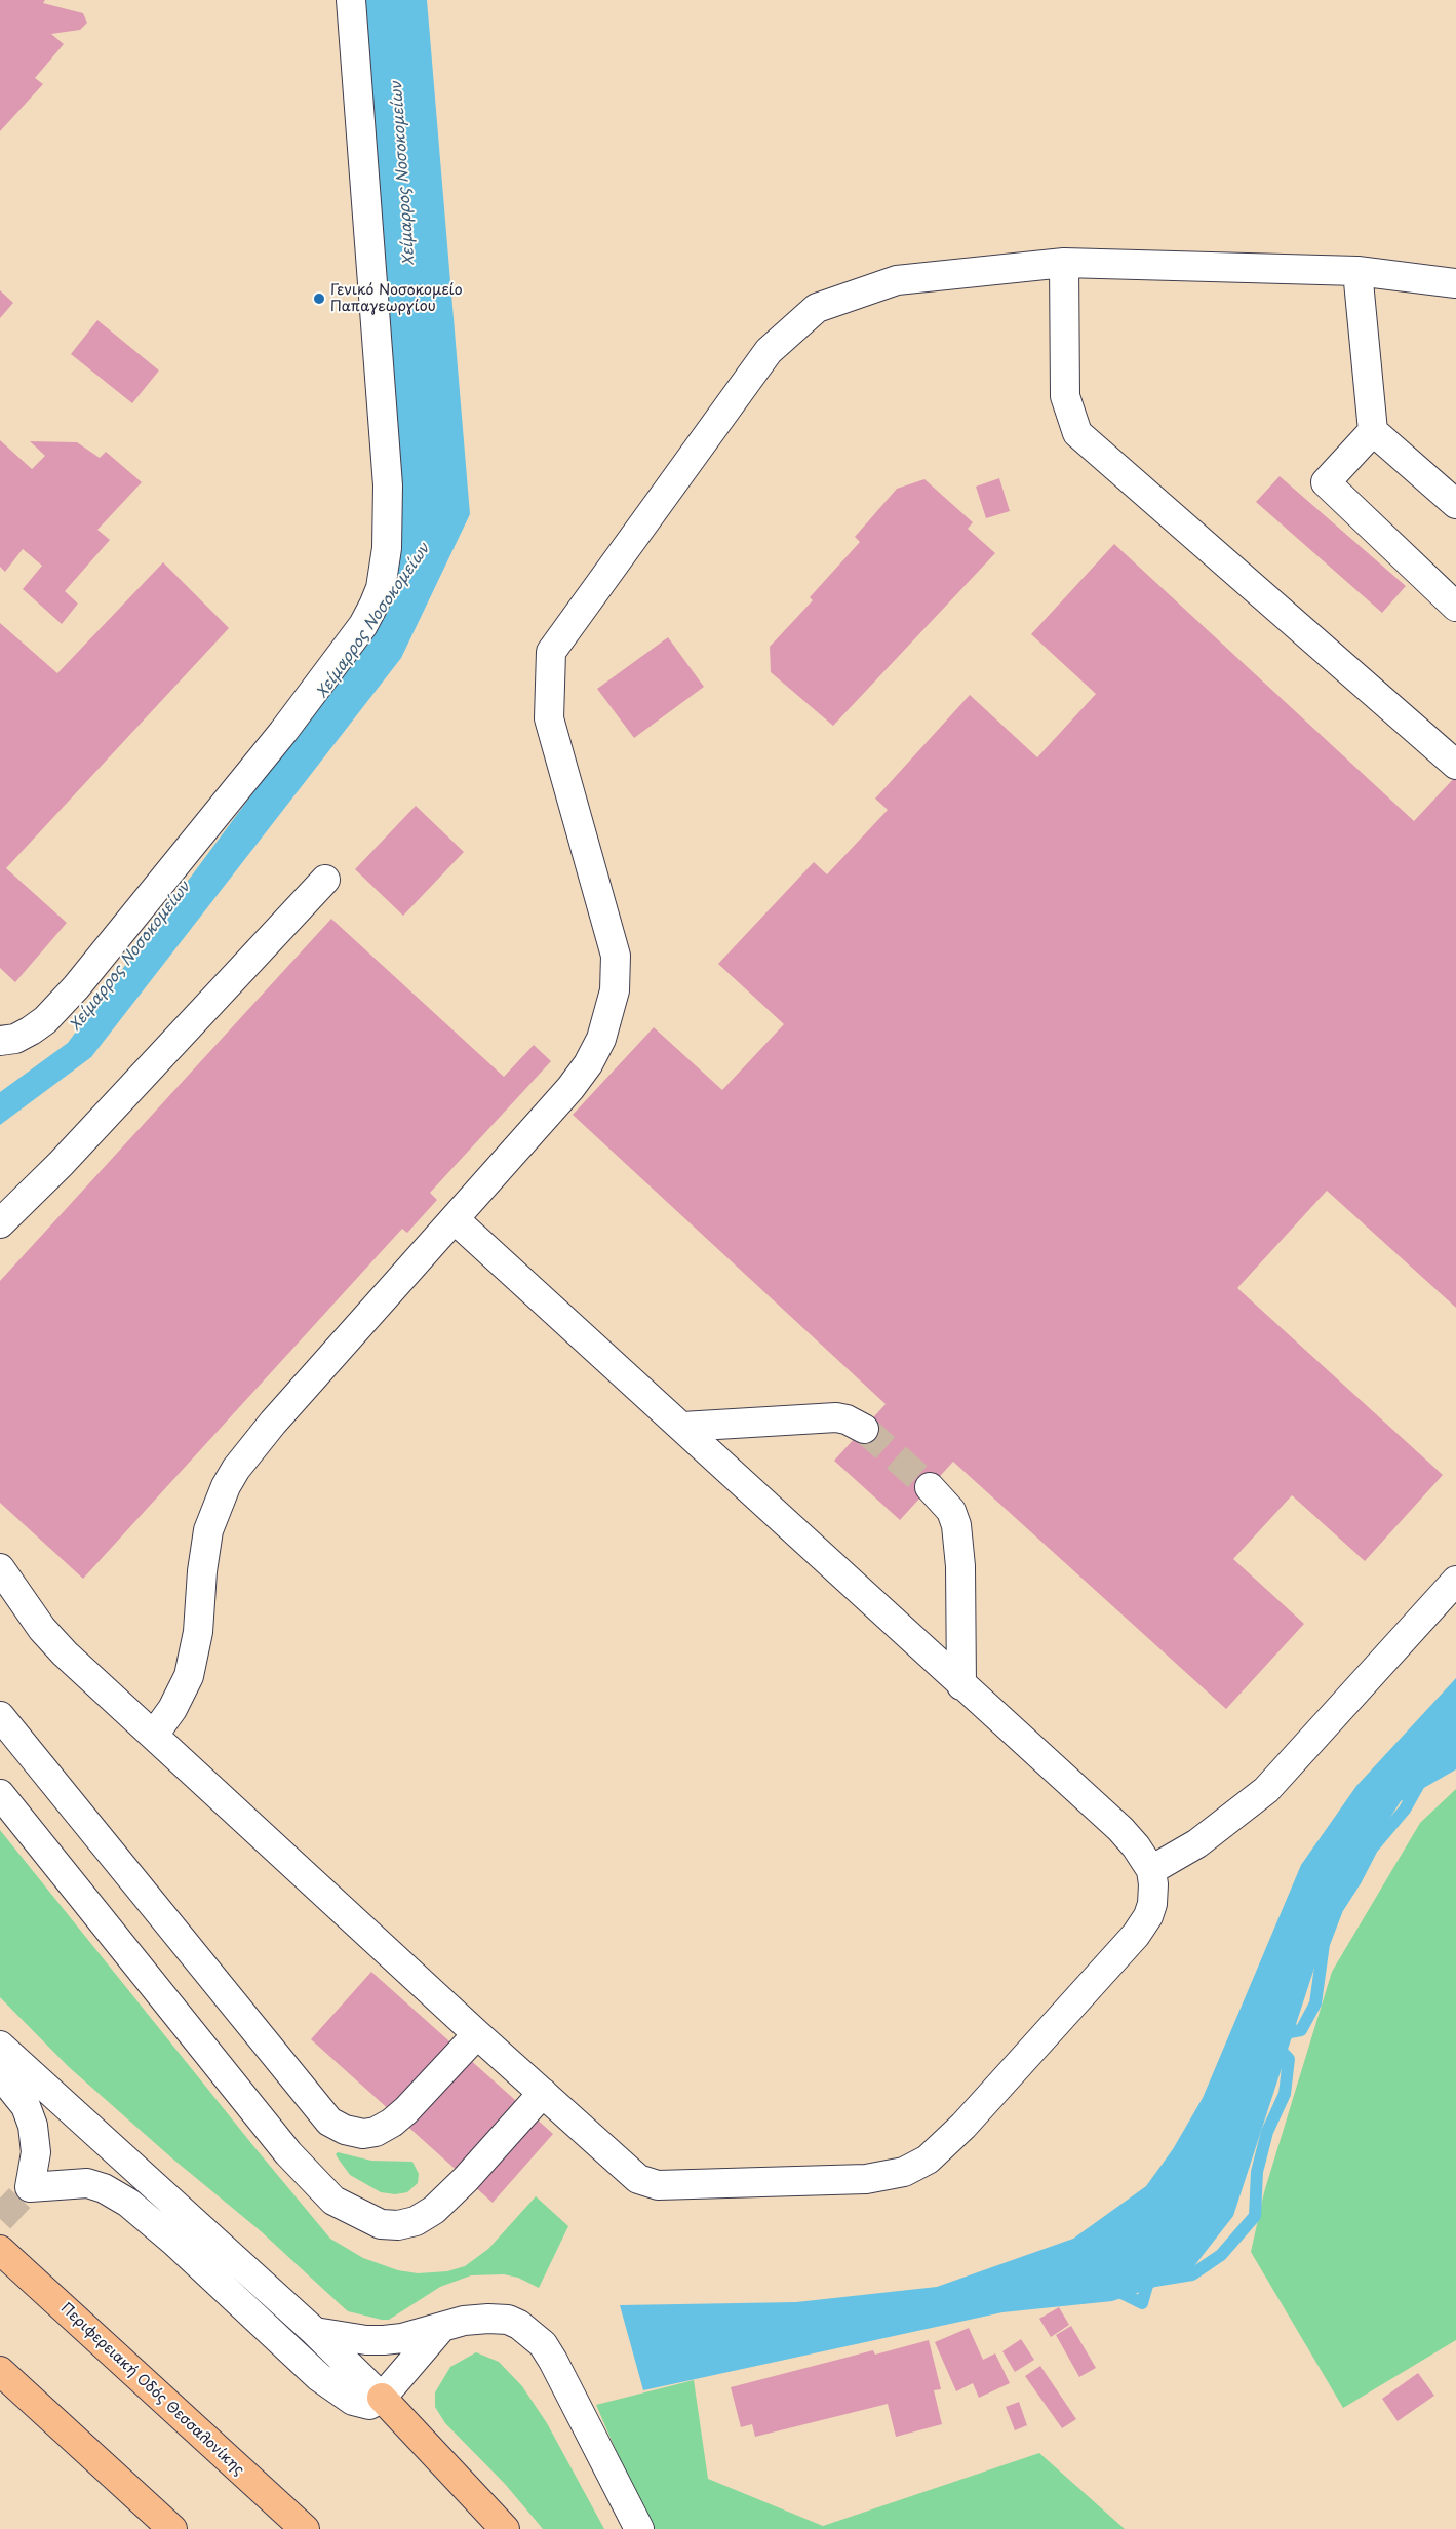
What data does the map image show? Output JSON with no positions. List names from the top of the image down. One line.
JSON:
{"streets":{"highway":["Περιφερειακή Οδός Θεσσαλονίκης"]},"water":["Χείμαρρος Νοσοκομείων"],"places":["Γενικό Νοσοκομείο Παπαγεωργίου"]}
